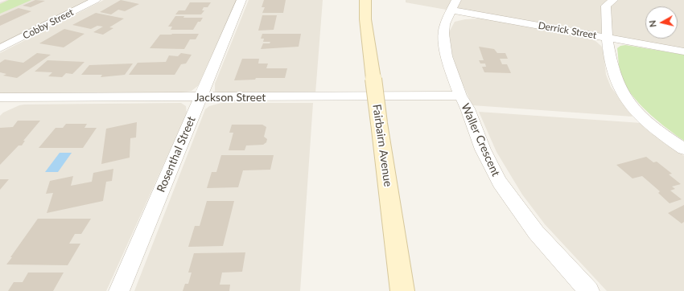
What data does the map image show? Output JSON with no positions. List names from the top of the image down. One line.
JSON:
{"streets":{"main road":["Fairbairn Avenue"],"street":["Cobby Street","Derrick Street","Jackson Street","Waller Crescent","Rosenthal Street"]},"crossings":[["Derrick Street","Waller Crescent"],["Jackson Street","Waller Crescent"],["Jackson Street","Rosenthal Street"]],"north":"left"}
